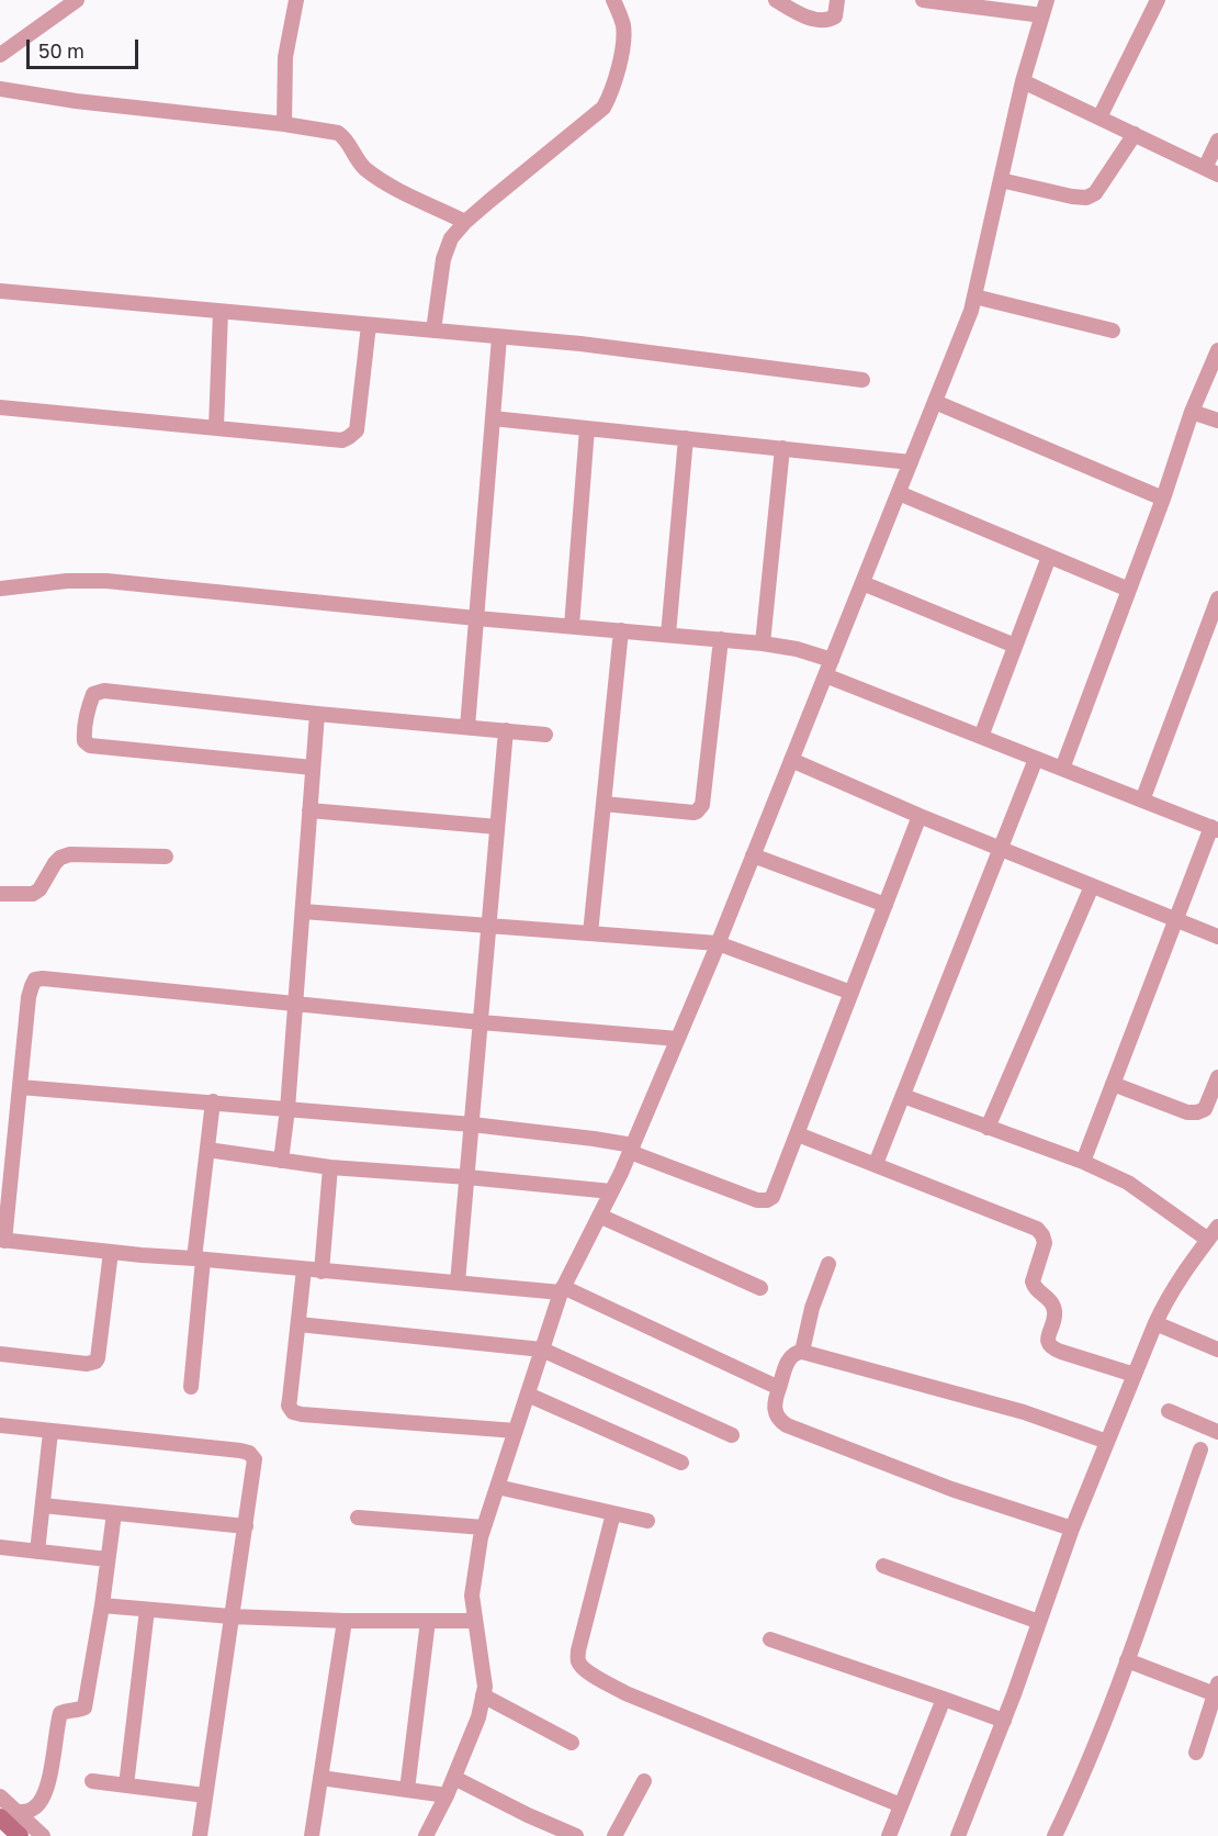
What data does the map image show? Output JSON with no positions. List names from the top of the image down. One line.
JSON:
{"scale_bar":"50 m"}
